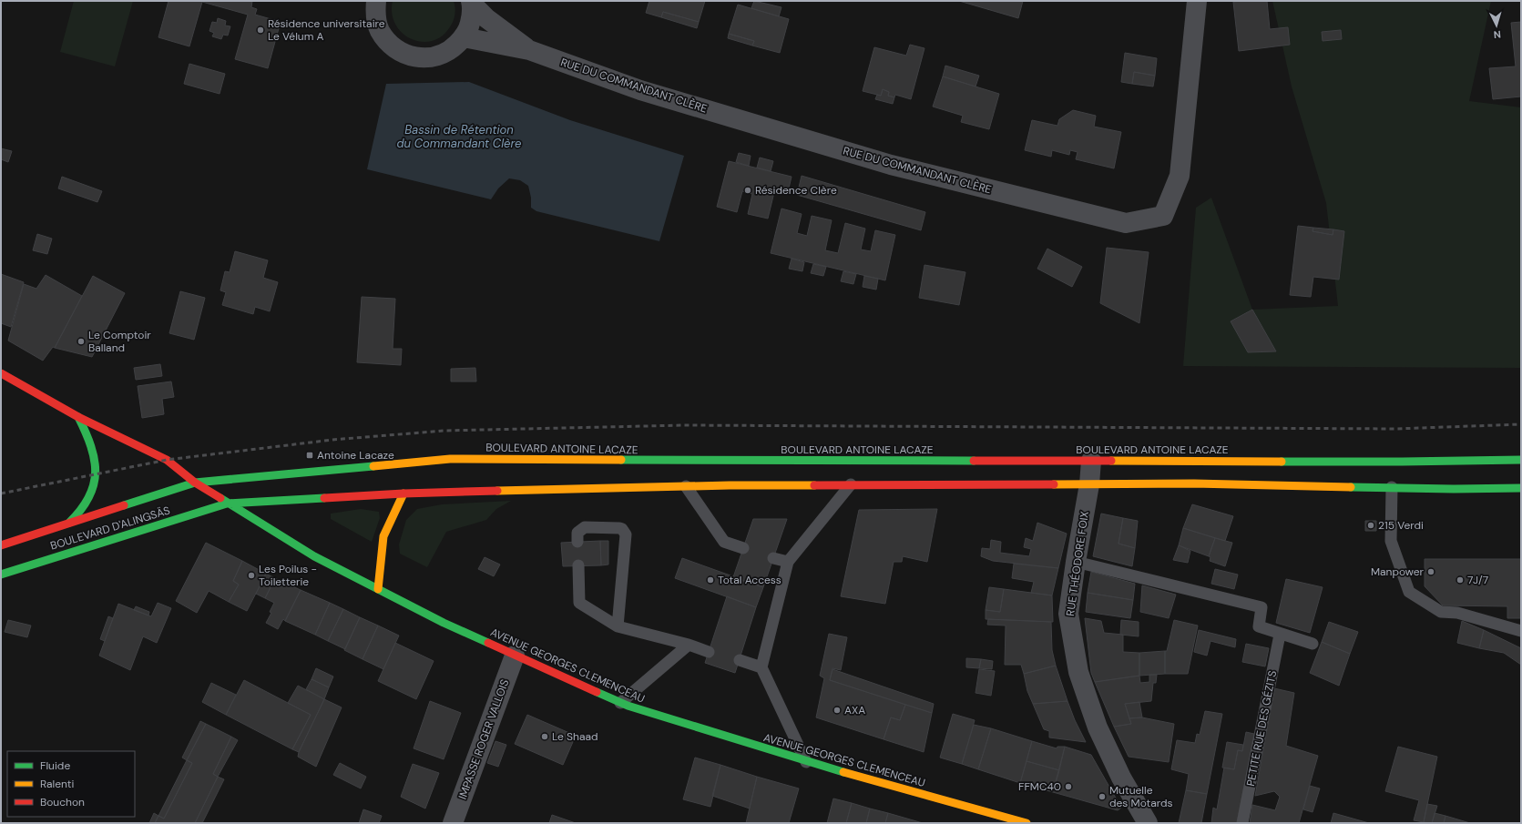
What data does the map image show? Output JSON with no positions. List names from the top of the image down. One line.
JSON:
{"streets":{"main road":["BOULEVARD ANTOINE LACAZE","BOULEVARD D'ALINGSÄS","AVENUE GEORGES CLEMENCEAU"],"street":["RUE DU COMMANDANT CLÈRE","RUE THÉODORE FOIX","IMPASSE ROGER VALLOIS"],"lane":["PETITE RUE DES GÉZITS"]},"crossings":[["BOULEVARD ANTOINE LACAZE","BOULEVARD D'ALINGSÄS"],["BOULEVARD ANTOINE LACAZE","RUE THÉODORE FOIX"],["BOULEVARD ANTOINE LACAZE","AVENUE GEORGES CLEMENCEAU"],["BOULEVARD D'ALINGSÄS","AVENUE GEORGES CLEMENCEAU"],["AVENUE GEORGES CLEMENCEAU","IMPASSE ROGER VALLOIS"]],"water":["Bassin de Rétention du Commandant Clère"],"places":{"other":["Résidence universitaire Le Vélum A","Résidence Clère","Le Comptoir Balland","215 Verdi","Manpower","Les Poilus - Toiletterie","Total Access","7J/7","AXA","Le Shaad","FFMC40","Mutuelle des Motards"],"transit":["Antoine Lacaze"]},"legend":["Fluide","Ralenti","Bouchon"],"north":"bottom"}
